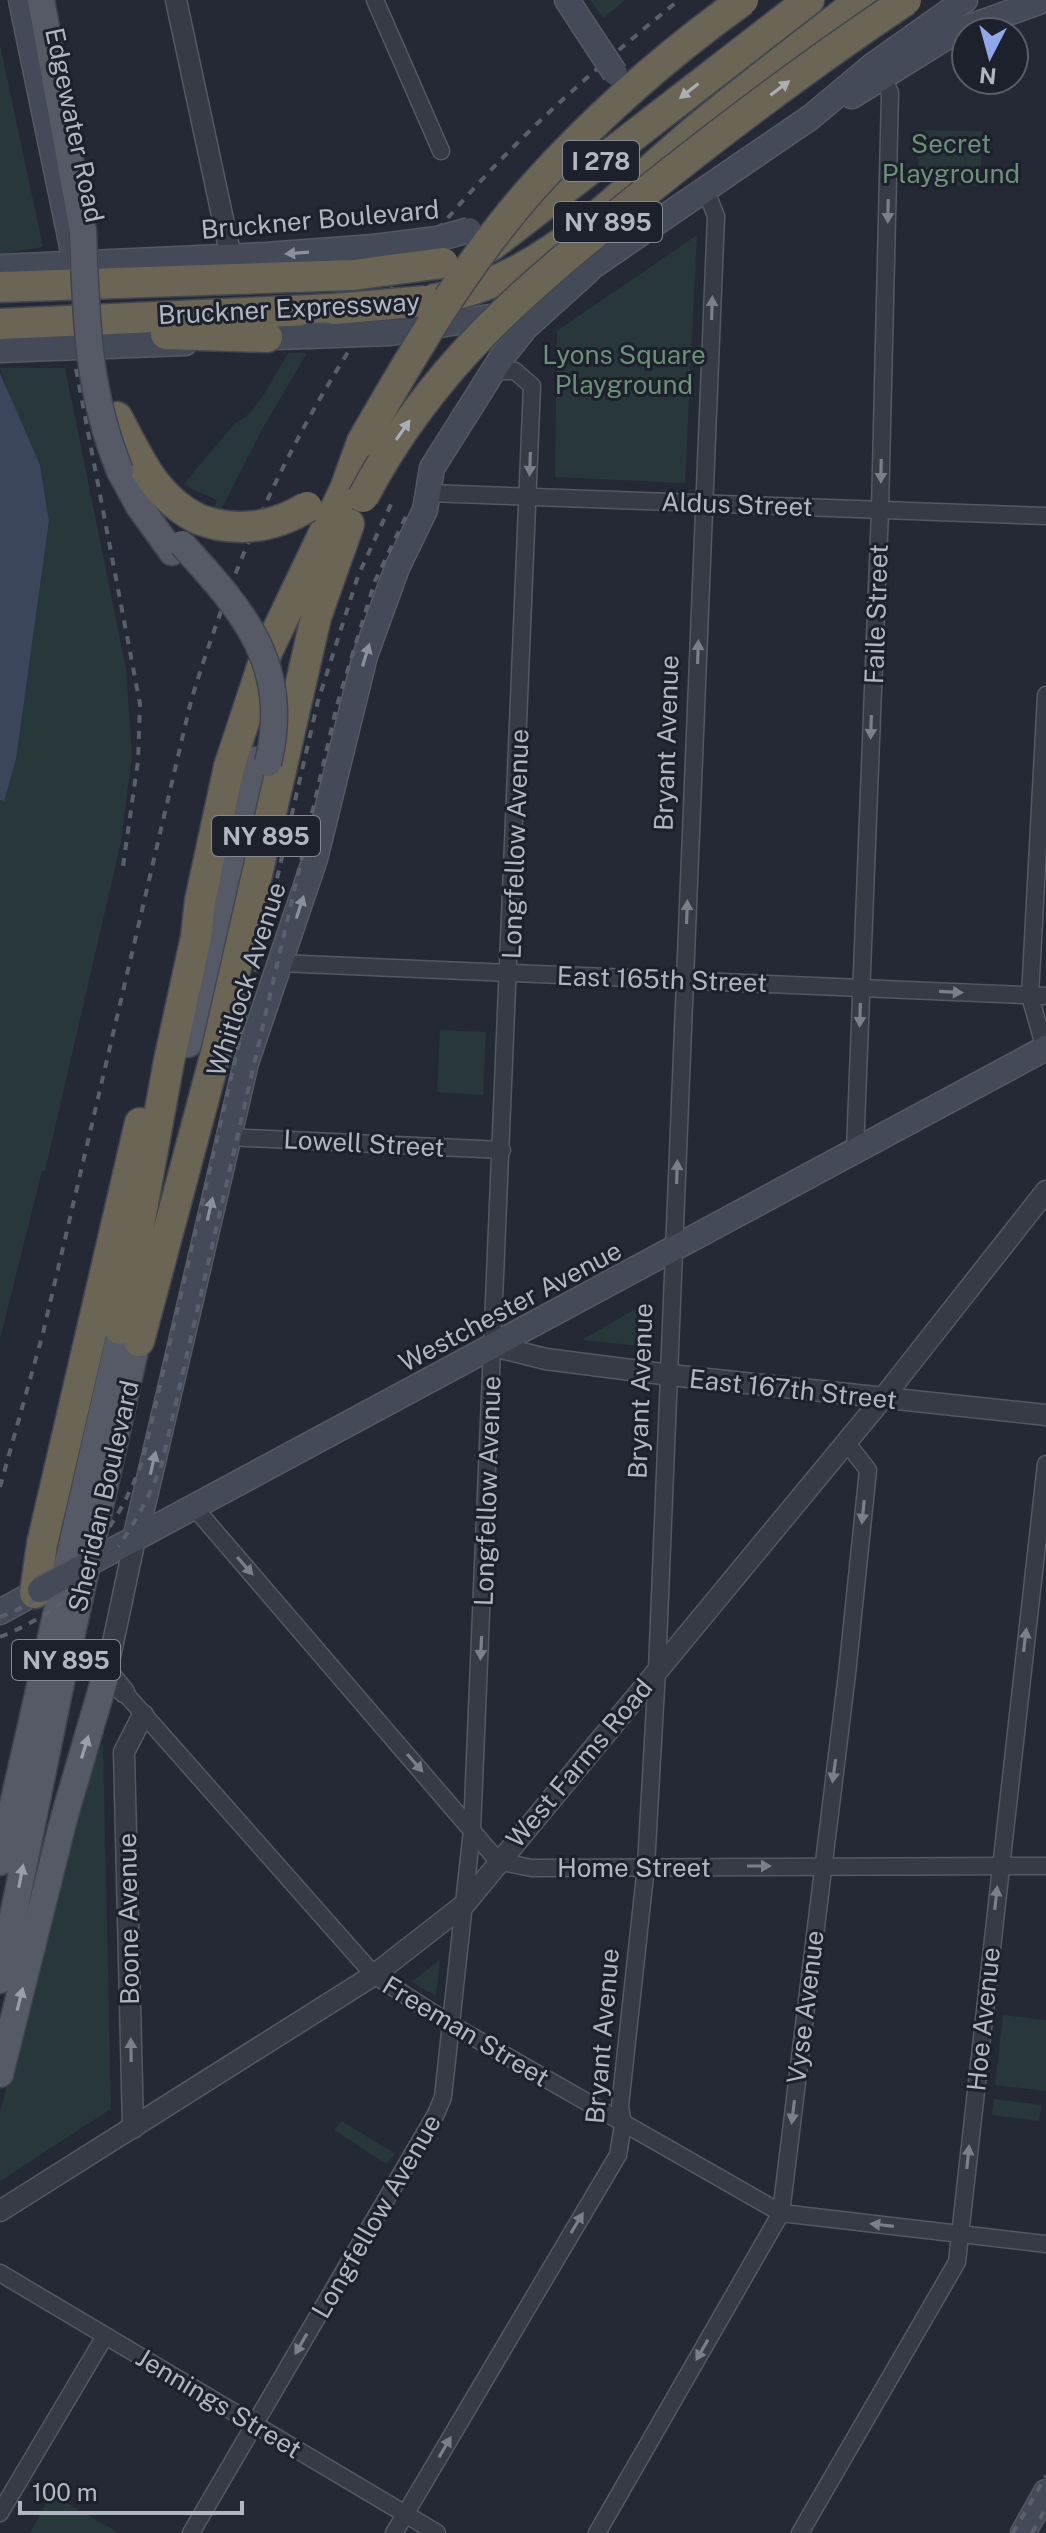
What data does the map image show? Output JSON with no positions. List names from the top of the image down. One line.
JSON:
{"streets":{"highway":["I 278","NY 895","Bruckner Expressway"],"main road":["Edgewater Road","Bruckner Boulevard","Whitlock Avenue","Westchester Avenue","Sheridan Boulevard"],"street":["Aldus Street","Faile Street","Bryant Avenue","Longfellow Avenue","East 165th Street","Lowell Street","East 167th Street","West Farms Road","Home Street","Boone Avenue","Vyse Avenue","Hoe Avenue","Freeman Street","Jennings Street"]},"crossings":[["Edgewater Road","Bruckner Boulevard"],["NY 895","Sheridan Boulevard"],["Aldus Street","Faile Street"],["Aldus Street","Bryant Avenue"],["Aldus Street","Longfellow Avenue"],["Aldus Street","Whitlock Avenue"],["Faile Street","East 165th Street"],["Faile Street","Westchester Avenue"],["Bryant Avenue","East 165th Street"],["Bryant Avenue","Westchester Avenue"],["Bryant Avenue","East 167th Street"],["Bryant Avenue","West Farms Road"],["Bryant Avenue","Home Street"],["Bryant Avenue","Freeman Street"],["Bryant Avenue","Jennings Street"],["Longfellow Avenue","Whitlock Avenue"],["Longfellow Avenue","East 165th Street"],["Longfellow Avenue","Lowell Street"],["Longfellow Avenue","Westchester Avenue"],["Longfellow Avenue","East 167th Street"],["Longfellow Avenue","West Farms Road"],["Longfellow Avenue","Freeman Street"],["Longfellow Avenue","Jennings Street"],["Whitlock Avenue","East 165th Street"],["Whitlock Avenue","Lowell Street"],["Whitlock Avenue","Westchester Avenue"],["Whitlock Avenue","Freeman Street"],["Westchester Avenue","East 167th Street"],["East 167th Street","West Farms Road"],["West Farms Road","Home Street"],["West Farms Road","Boone Avenue"],["West Farms Road","Vyse Avenue"],["West Farms Road","Freeman Street"],["Home Street","Vyse Avenue"],["Home Street","Hoe Avenue"],["Boone Avenue","Freeman Street"],["Vyse Avenue","Freeman Street"],["Hoe Avenue","Freeman Street"]],"one_way":["Faile Street","Bryant Avenue","Longfellow Avenue","Boone Avenue","Vyse Avenue","Hoe Avenue"],"parks":["Secret Playground","Lyons Square Playground"],"scale_bar":"100 m","north":"bottom"}
